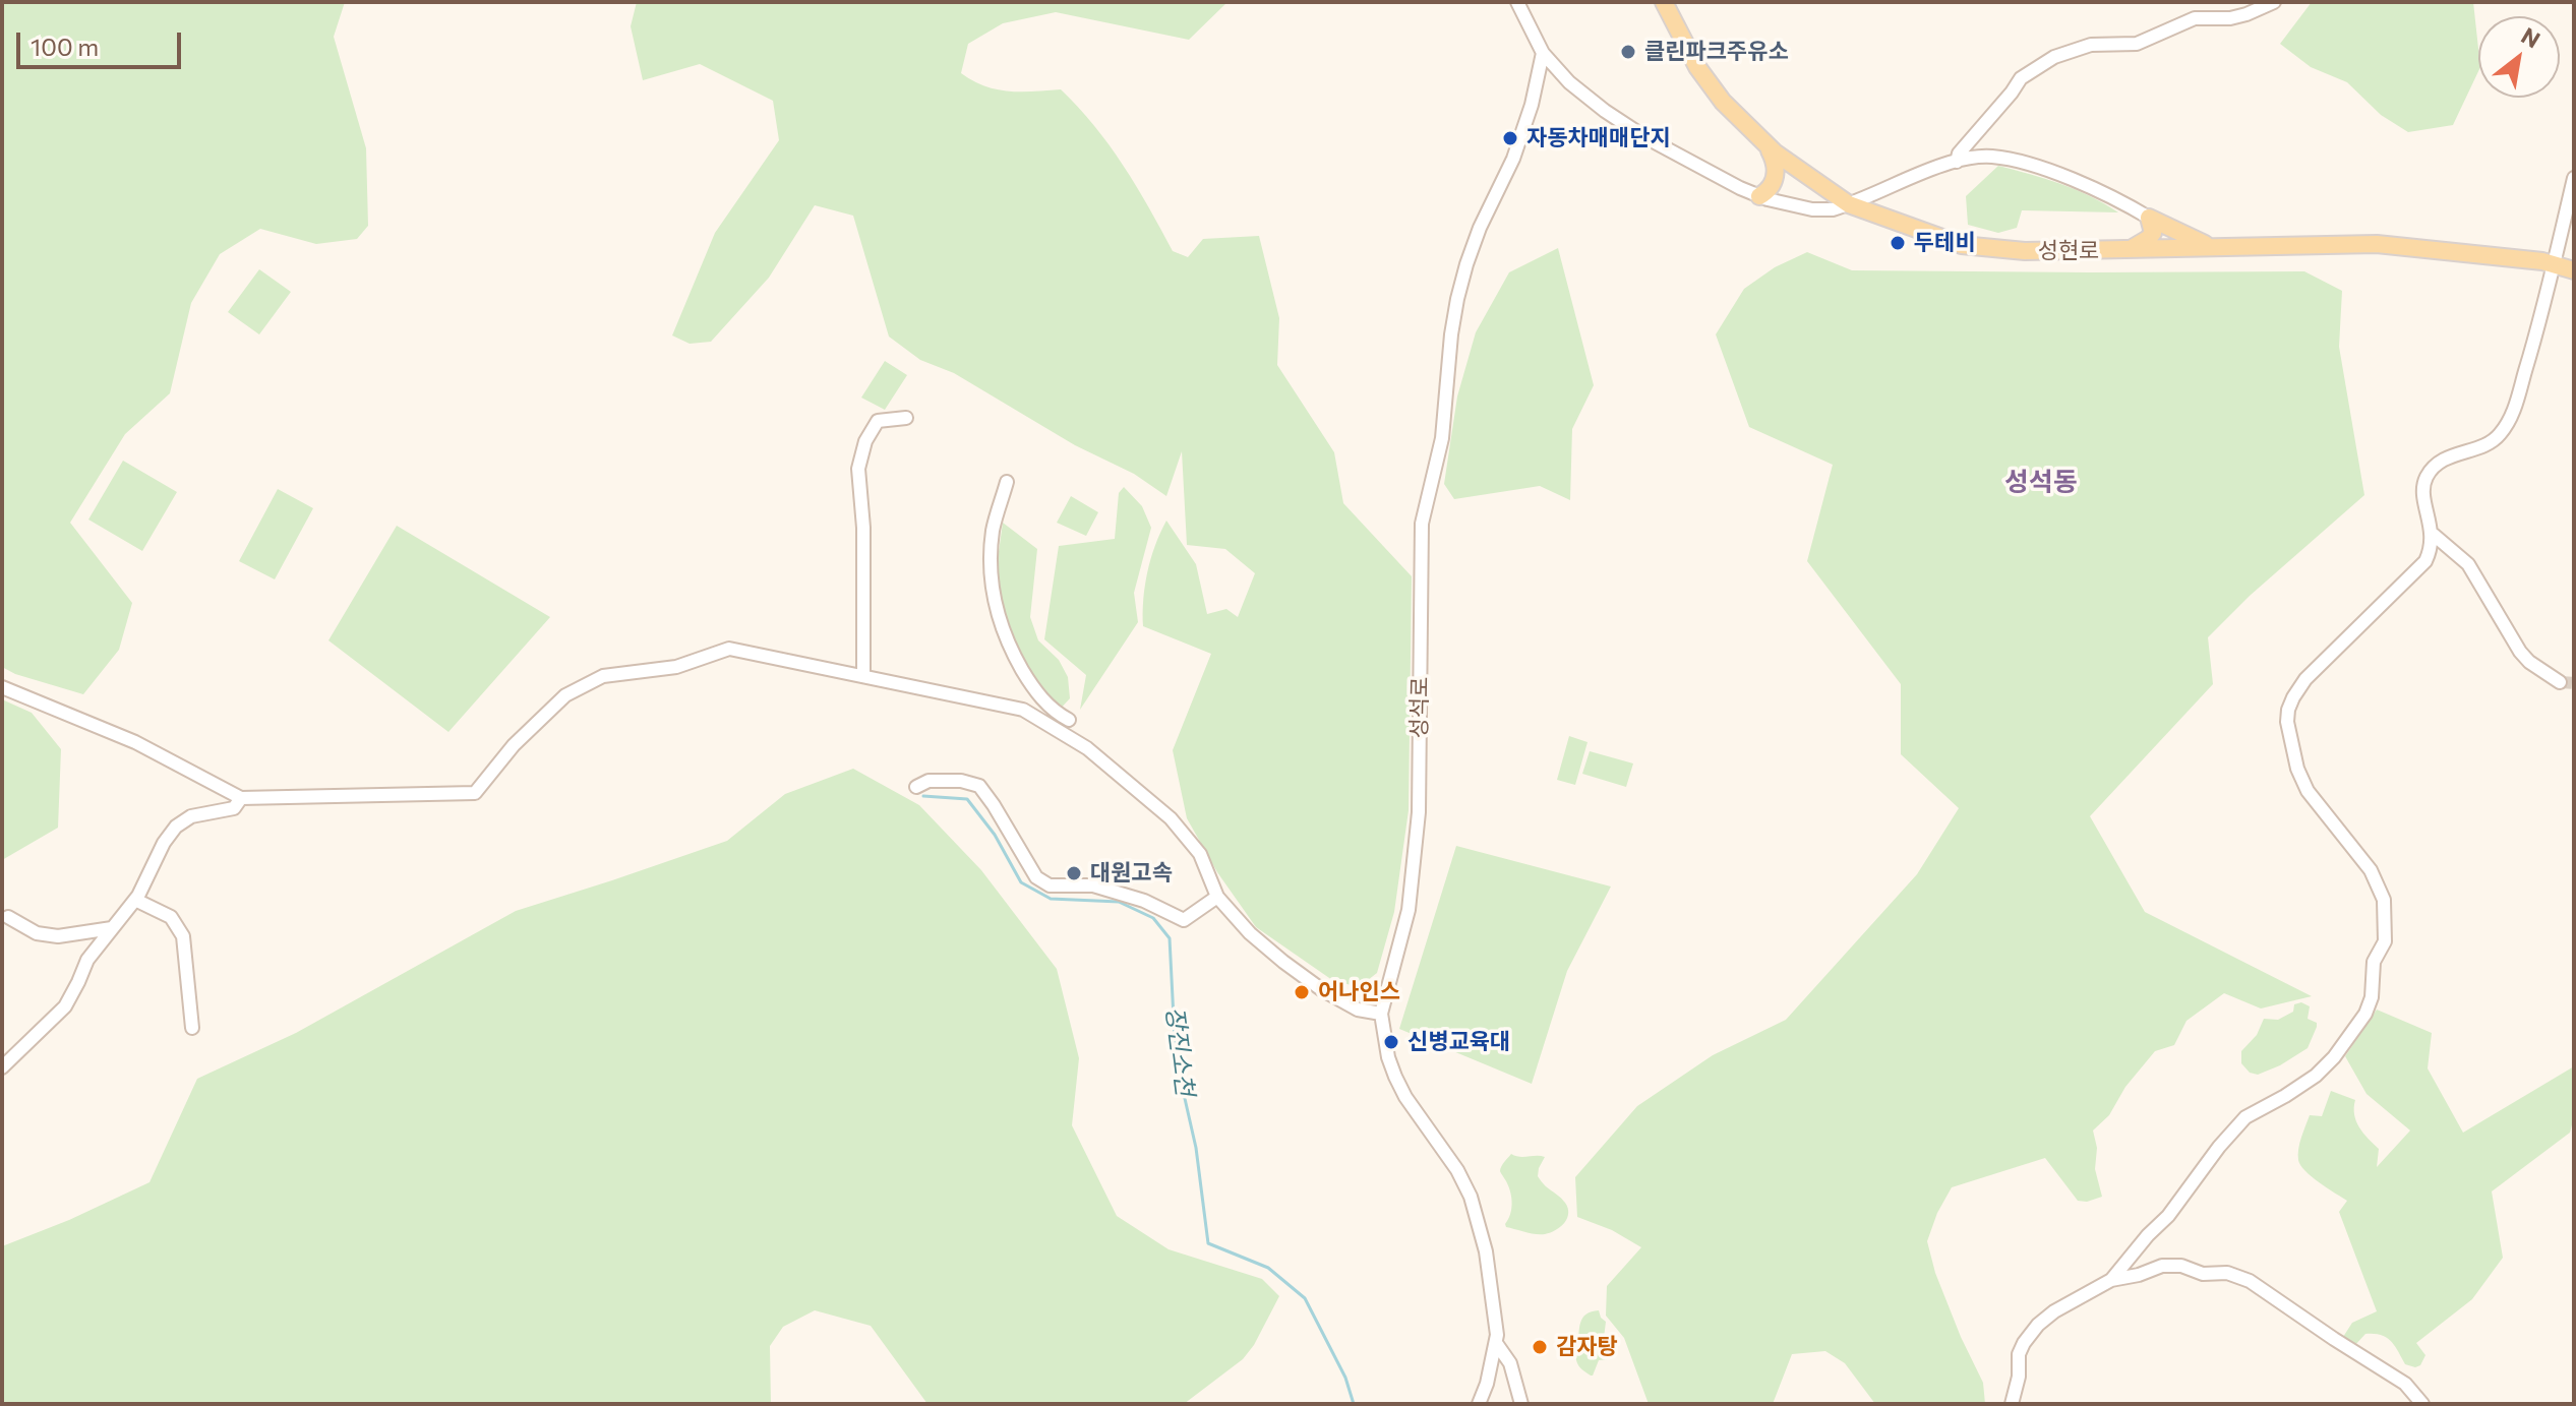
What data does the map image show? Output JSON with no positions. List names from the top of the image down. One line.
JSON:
{"streets":{"main road":["성현로"],"street":["성석로"]},"districts":["성석동"],"water":["장진소천"],"places":["클린파크주유소","자동차매매단지","두테비","대원고속","어나인스","신병교육대","감자탕"],"scale_bar":"100 m","north":"top right"}
